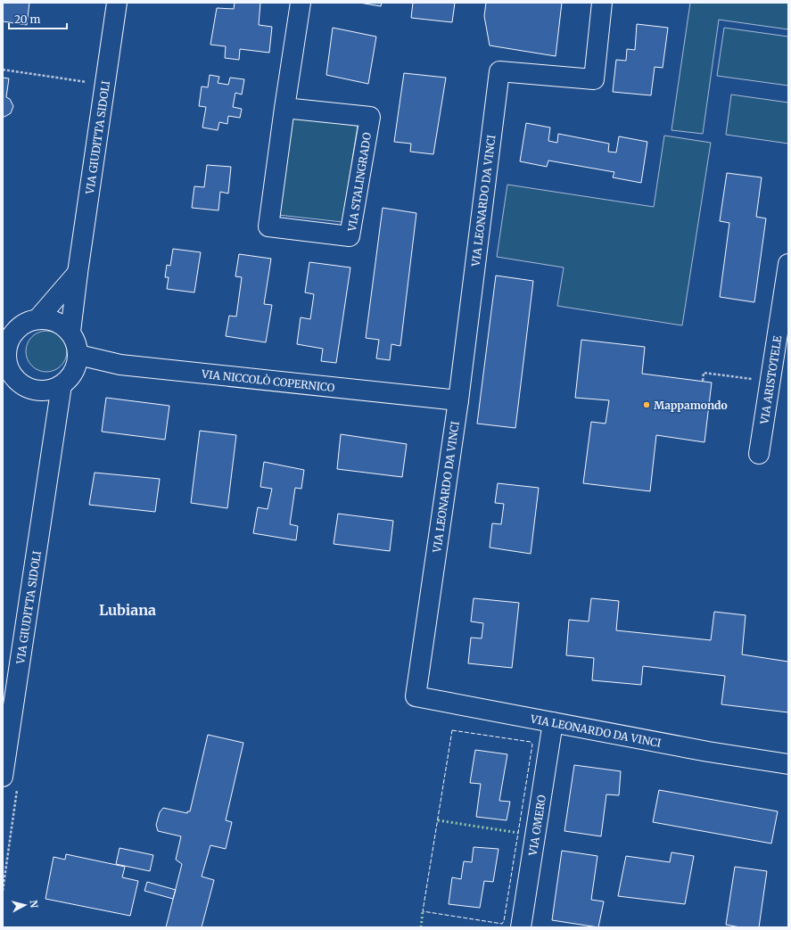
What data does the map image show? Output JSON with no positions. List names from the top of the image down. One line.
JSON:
{"streets":{"street":["VIA GIUDITTA SIDOLI","VIA STALINGRADO","VIA LEONARDO DA VINCI","VIA ARISTOTELE","VIA NICCOLÒ COPERNICO","VIA OMERO"]},"crossings":[["VIA GIUDITTA SIDOLI","VIA NICCOLÒ COPERNICO"],["VIA LEONARDO DA VINCI","VIA NICCOLÒ COPERNICO"],["VIA LEONARDO DA VINCI","VIA OMERO"]],"districts":["Lubiana"],"places":["Mappamondo"],"scale_bar":"20 m","north":"right"}
